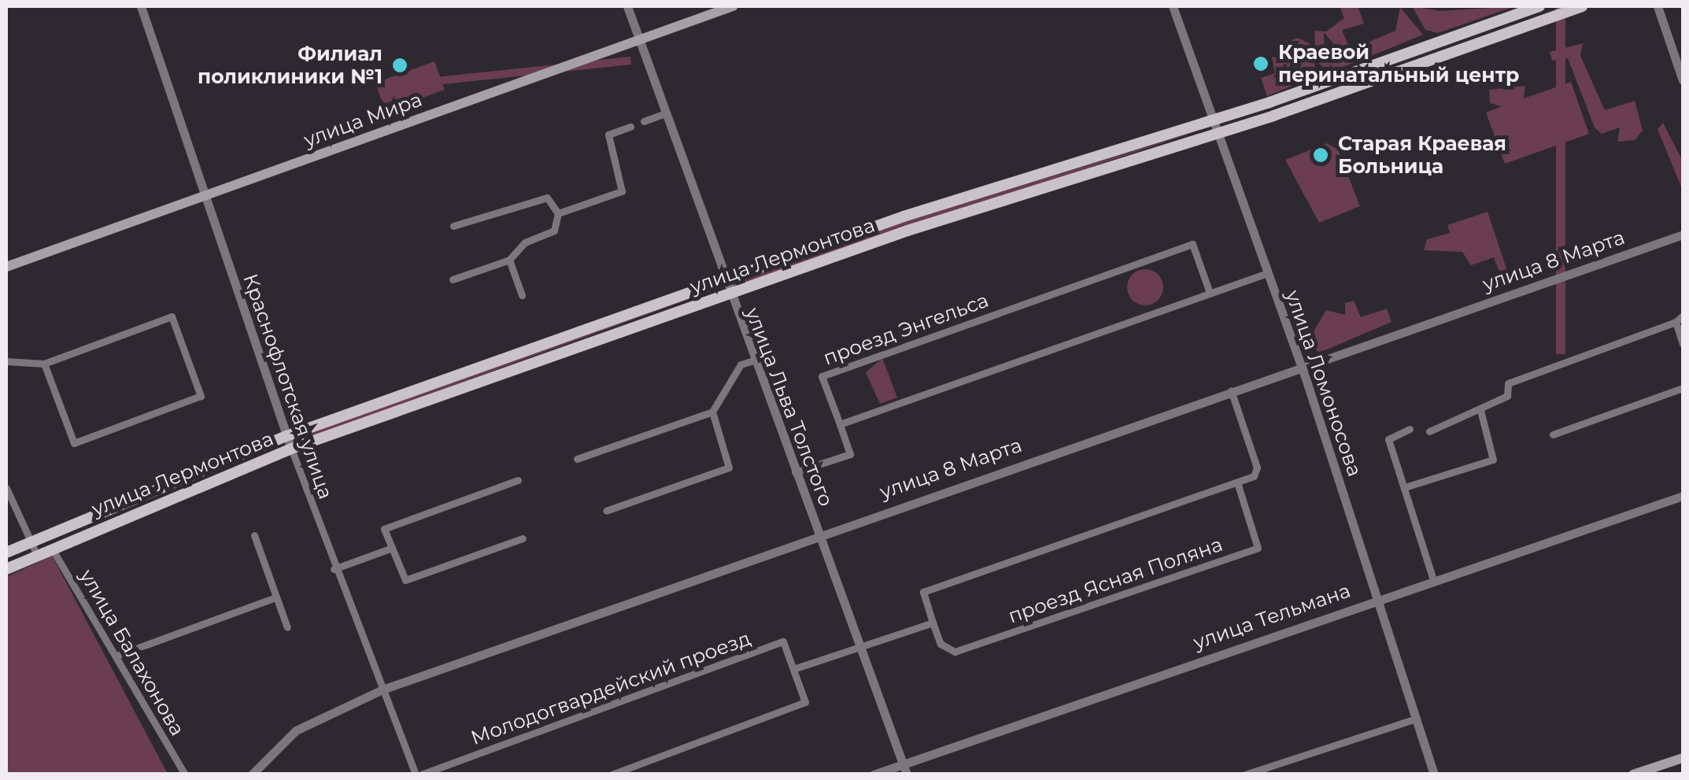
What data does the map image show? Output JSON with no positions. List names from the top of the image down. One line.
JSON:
{"streets":{"main road":["улица Мира","улица Лермонтова"],"street":["улица 8 Марта","проезд Энгельса","улица Ломоносова","Краснофлотская улица","улица Льва Толстого","проезд Ясная Поляна","улица Тельмана","улица Балахонова","Молодогвардейский проезд"]},"crossings":[["улица Мира","Краснофлотская улица"],["улица Мира","улица Льва Толстого"],["улица Лермонтова","улица Ломоносова"],["улица Лермонтова","Краснофлотская улица"],["улица Лермонтова","улица Льва Толстого"],["улица Лермонтова","улица Балахонова"],["улица 8 Марта","улица Ломоносова"],["улица 8 Марта","Краснофлотская улица"],["улица 8 Марта","улица Льва Толстого"],["улица Ломоносова","улица Тельмана"],["Краснофлотская улица","Молодогвардейский проезд"],["улица Льва Толстого","улица Тельмана"]],"places":["Краевой перинатальный центр","Филиал поликлиники №1","Старая Краевая Больница"]}
